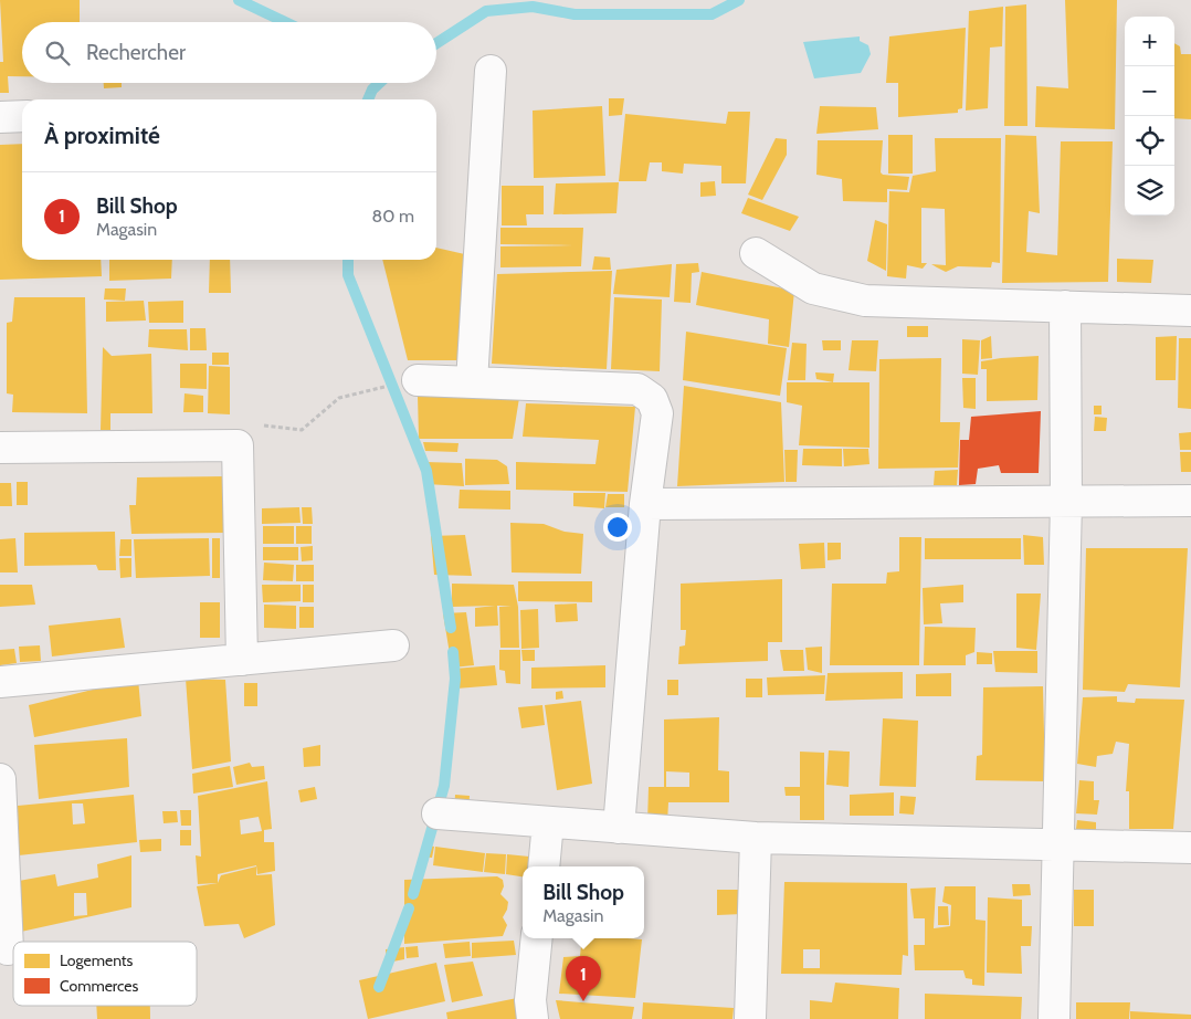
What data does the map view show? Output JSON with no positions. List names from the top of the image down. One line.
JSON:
{"legend":["Logements","Commerces"],"page":{"map_buttons":["+","−"],"search":"Rechercher","heading":"À proximité","list":[{"mark":"1","name":"Bill Shop","note":"Magasin","value":"80 m"}],"popup":["Bill Shop","Magasin"],"pins":"1"}}
